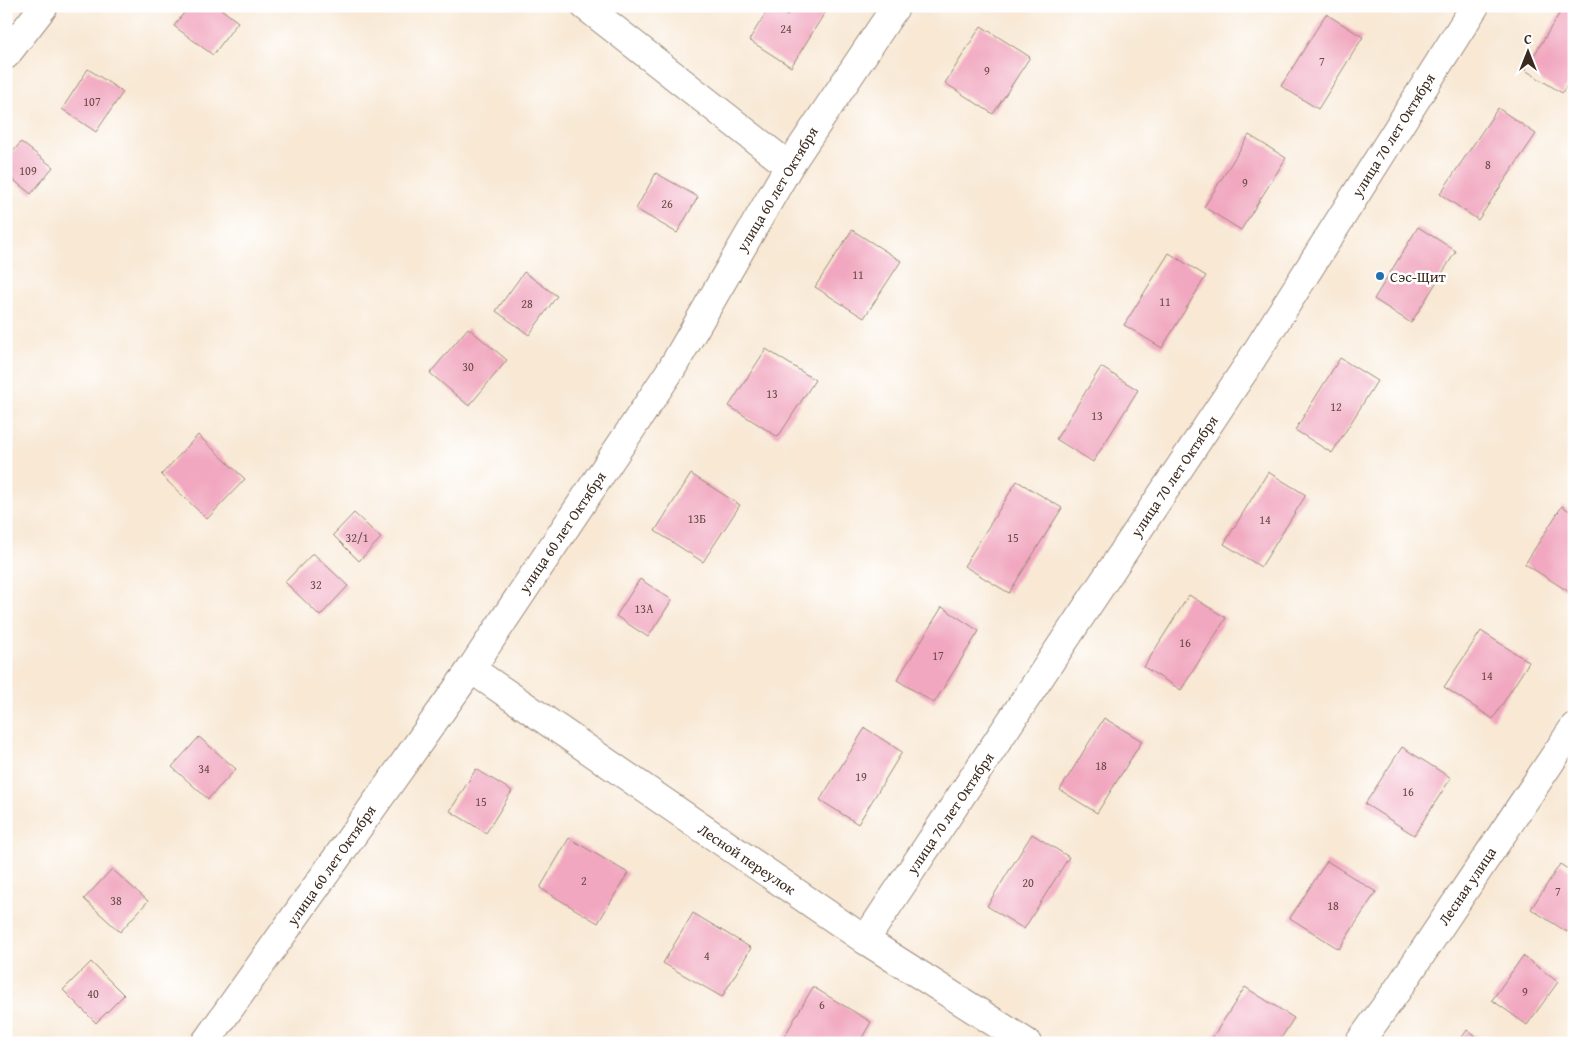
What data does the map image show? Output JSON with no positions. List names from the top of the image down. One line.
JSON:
{"streets":{"street":["улица 70 лет Октября","улица 60 лет Октября","Лесной переулок","Лесная улица"]},"crossings":[["улица 70 лет Октября","Лесной переулок"],["улица 60 лет Октября","Лесной переулок"]],"places":["Сэс-Щит"],"house_numbers":["24","7","9","107","8","109","9","26","11","11","28","30","13","12","13","13Б","14","32/1","15","32","13А","16","17","14","18","34","19","16","15","2","20","7","38","18","4","9","40","6"],"north":"top"}
